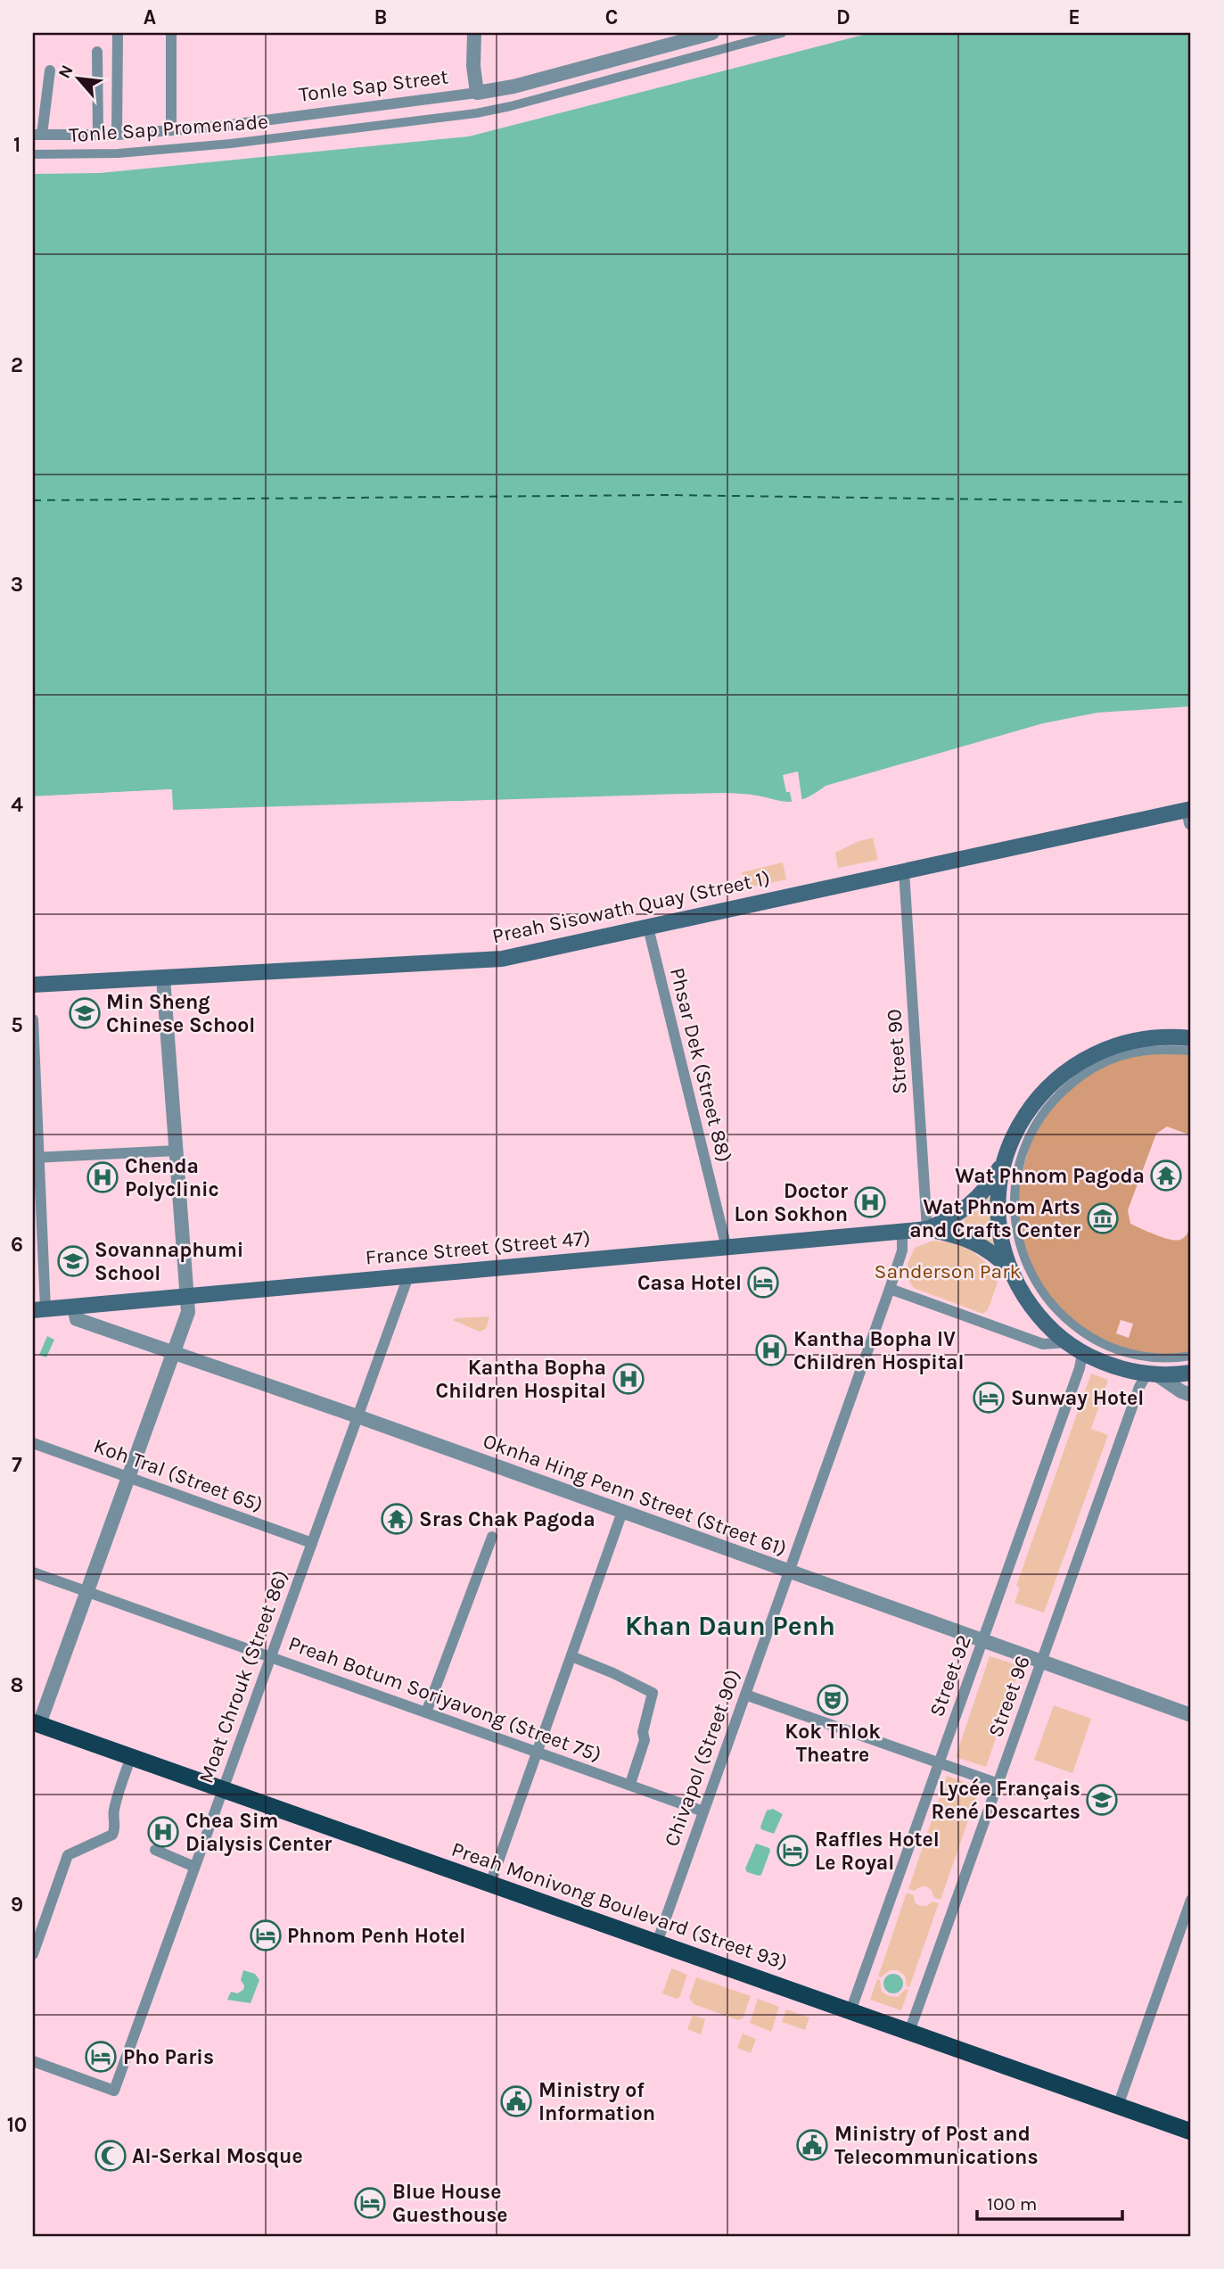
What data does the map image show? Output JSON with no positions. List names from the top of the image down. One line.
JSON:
{"streets":{"highway":["Preah Monivong Boulevard (Street 93)"],"main road":["Preah Sisowath Quay (Street 1)","France Street (Street 47)"],"street":["Tonle Sap Street","Tonle Sap Promenade","Street 90","Phsar Dek (Street 88)","Koh Tral (Street 65)","Oknha Hing Penn Street (Street 61)","Street 92","Moat Chrouk (Street 86)","Street 96","Preah Botum Soriyavong (Street 75)","Chivapol (Street 90)"]},"crossings":[["Preah Sisowath Quay (Street 1)","Street 90"],["Preah Sisowath Quay (Street 1)","Phsar Dek (Street 88)"],["Street 90","France Street (Street 47)"],["Phsar Dek (Street 88)","France Street (Street 47)"],["France Street (Street 47)","Oknha Hing Penn Street (Street 61)"],["France Street (Street 47)","Moat Chrouk (Street 86)"],["France Street (Street 47)","Chivapol (Street 90)"],["Koh Tral (Street 65)","Moat Chrouk (Street 86)"],["Oknha Hing Penn Street (Street 61)","Street 92"],["Oknha Hing Penn Street (Street 61)","Moat Chrouk (Street 86)"],["Oknha Hing Penn Street (Street 61)","Street 96"],["Oknha Hing Penn Street (Street 61)","Chivapol (Street 90)"],["Street 92","Preah Monivong Boulevard (Street 93)"],["Moat Chrouk (Street 86)","Preah Botum Soriyavong (Street 75)"],["Moat Chrouk (Street 86)","Preah Monivong Boulevard (Street 93)"],["Street 96","Preah Monivong Boulevard (Street 93)"],["Preah Botum Soriyavong (Street 75)","Chivapol (Street 90)"],["Chivapol (Street 90)","Preah Monivong Boulevard (Street 93)"]],"districts":["Khan Daun Penh"],"parks":["Sanderson Park"],"places":{"school or university":["Min Sheng Chinese School","Sovannaphumi School","Lycée Français René Descartes"],"temple":["Wat Phnom Pagoda","Sras Chak Pagoda"],"hospital":["Chenda Polyclinic","Doctor Lon Sokhon","Kantha Bopha IV Children Hospital","Kantha Bopha Children Hospital","Chea Sim Dialysis Center"],"museum":["Wat Phnom Arts and Crafts Center"],"hotel":["Casa Hotel","Sunway Hotel","Raffles Hotel Le Royal","Phnom Penh Hotel","Pho Paris","Blue House Guesthouse"],"theatre":["Kok Thlok Theatre"],"public building":["Ministry of Information","Ministry of Post and Telecommunications"],"mosque":["Al-Serkal Mosque"]},"scale_bar":"100 m","north":"top left","grid":{"columns":["A","B","C","D","E"],"rows":["1","2","3","4","5","6","7","8","9","10"]}}
